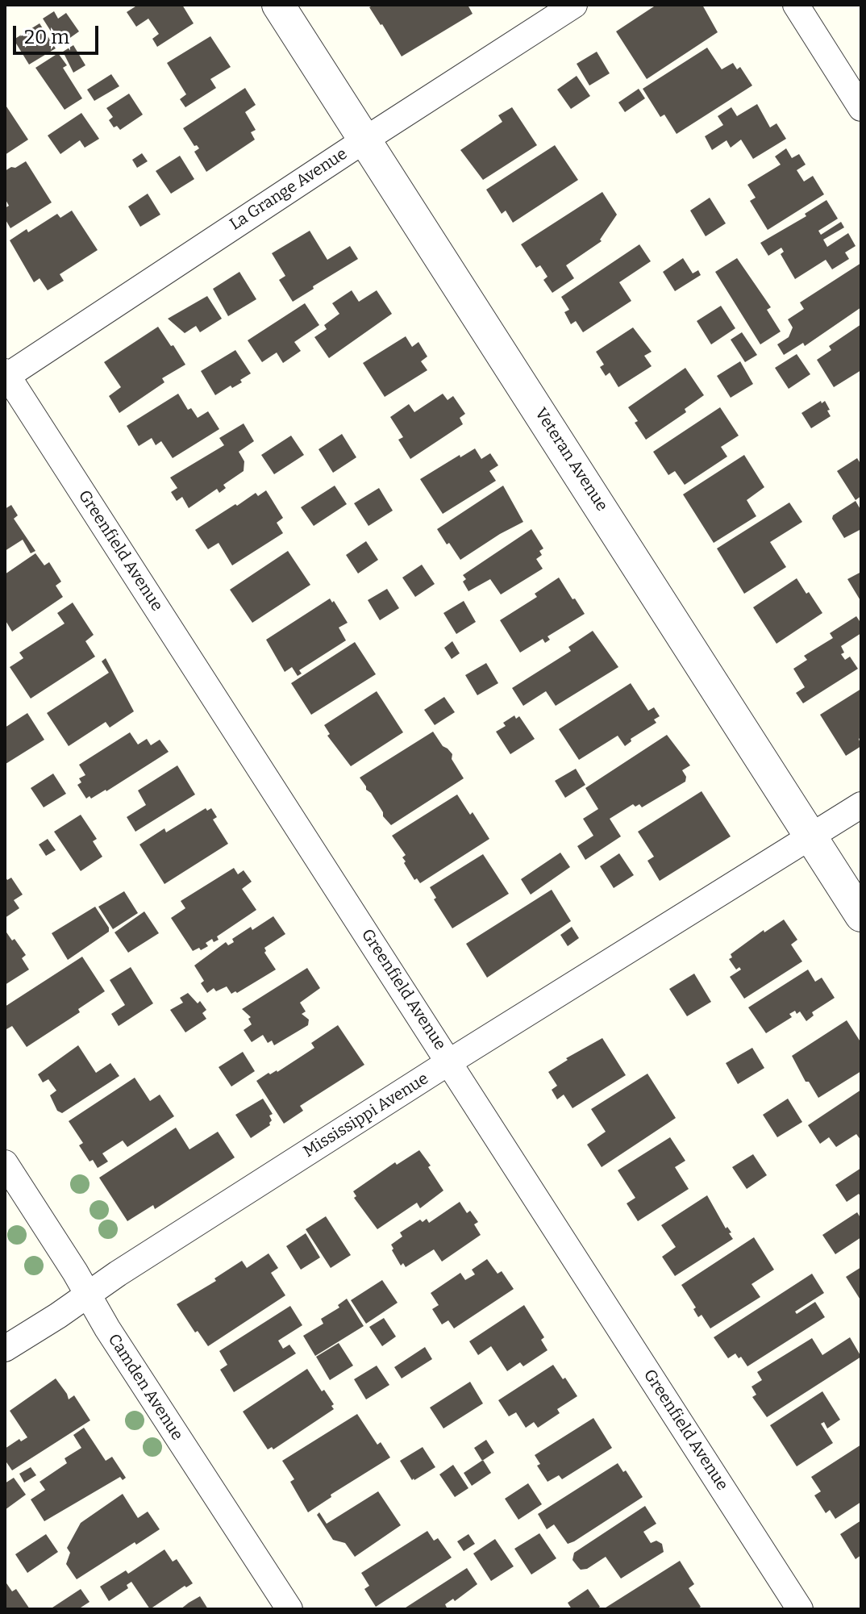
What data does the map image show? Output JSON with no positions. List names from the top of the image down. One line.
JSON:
{"streets":{"street":["La Grange Avenue","Veteran Avenue","Greenfield Avenue","Mississippi Avenue","Camden Avenue"]},"crossings":[["La Grange Avenue","Veteran Avenue"],["La Grange Avenue","Greenfield Avenue"],["Veteran Avenue","Mississippi Avenue"],["Greenfield Avenue","Mississippi Avenue"],["Mississippi Avenue","Camden Avenue"]],"scale_bar":"20 m"}
